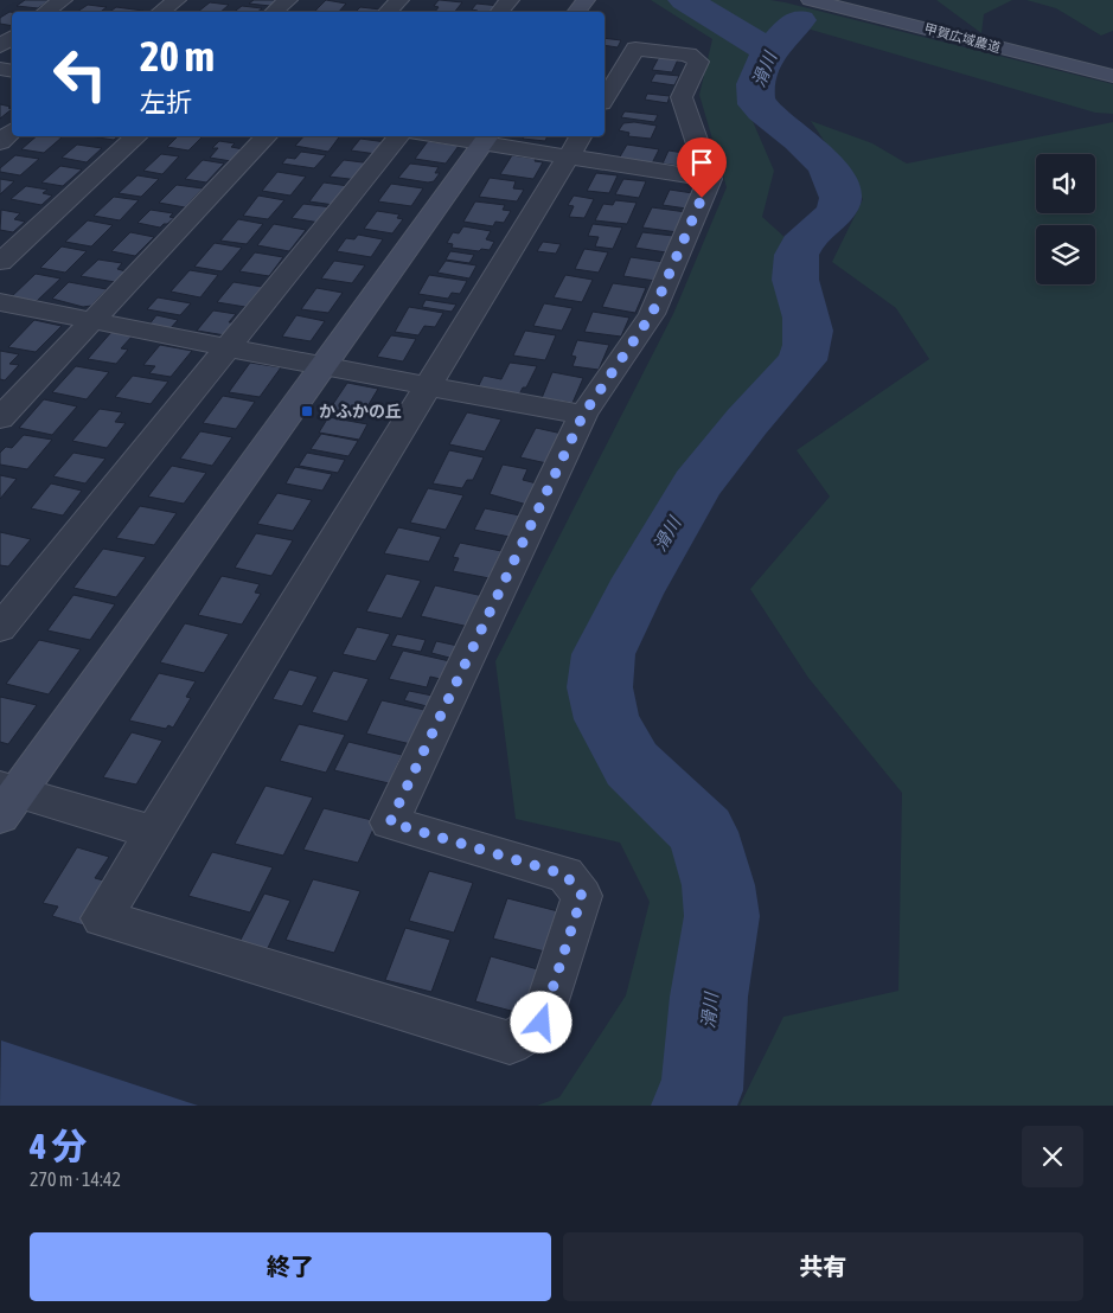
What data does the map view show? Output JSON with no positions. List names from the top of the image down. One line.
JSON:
{"streets":{"street":["甲賀広域農道"]},"water":["滑川"],"places":{"transit":["かふかの丘"]},"page":{"turn":["20 m","左折"],"heading":["4 分","270 m · 14:42"],"buttons":["終了","共有"]}}
